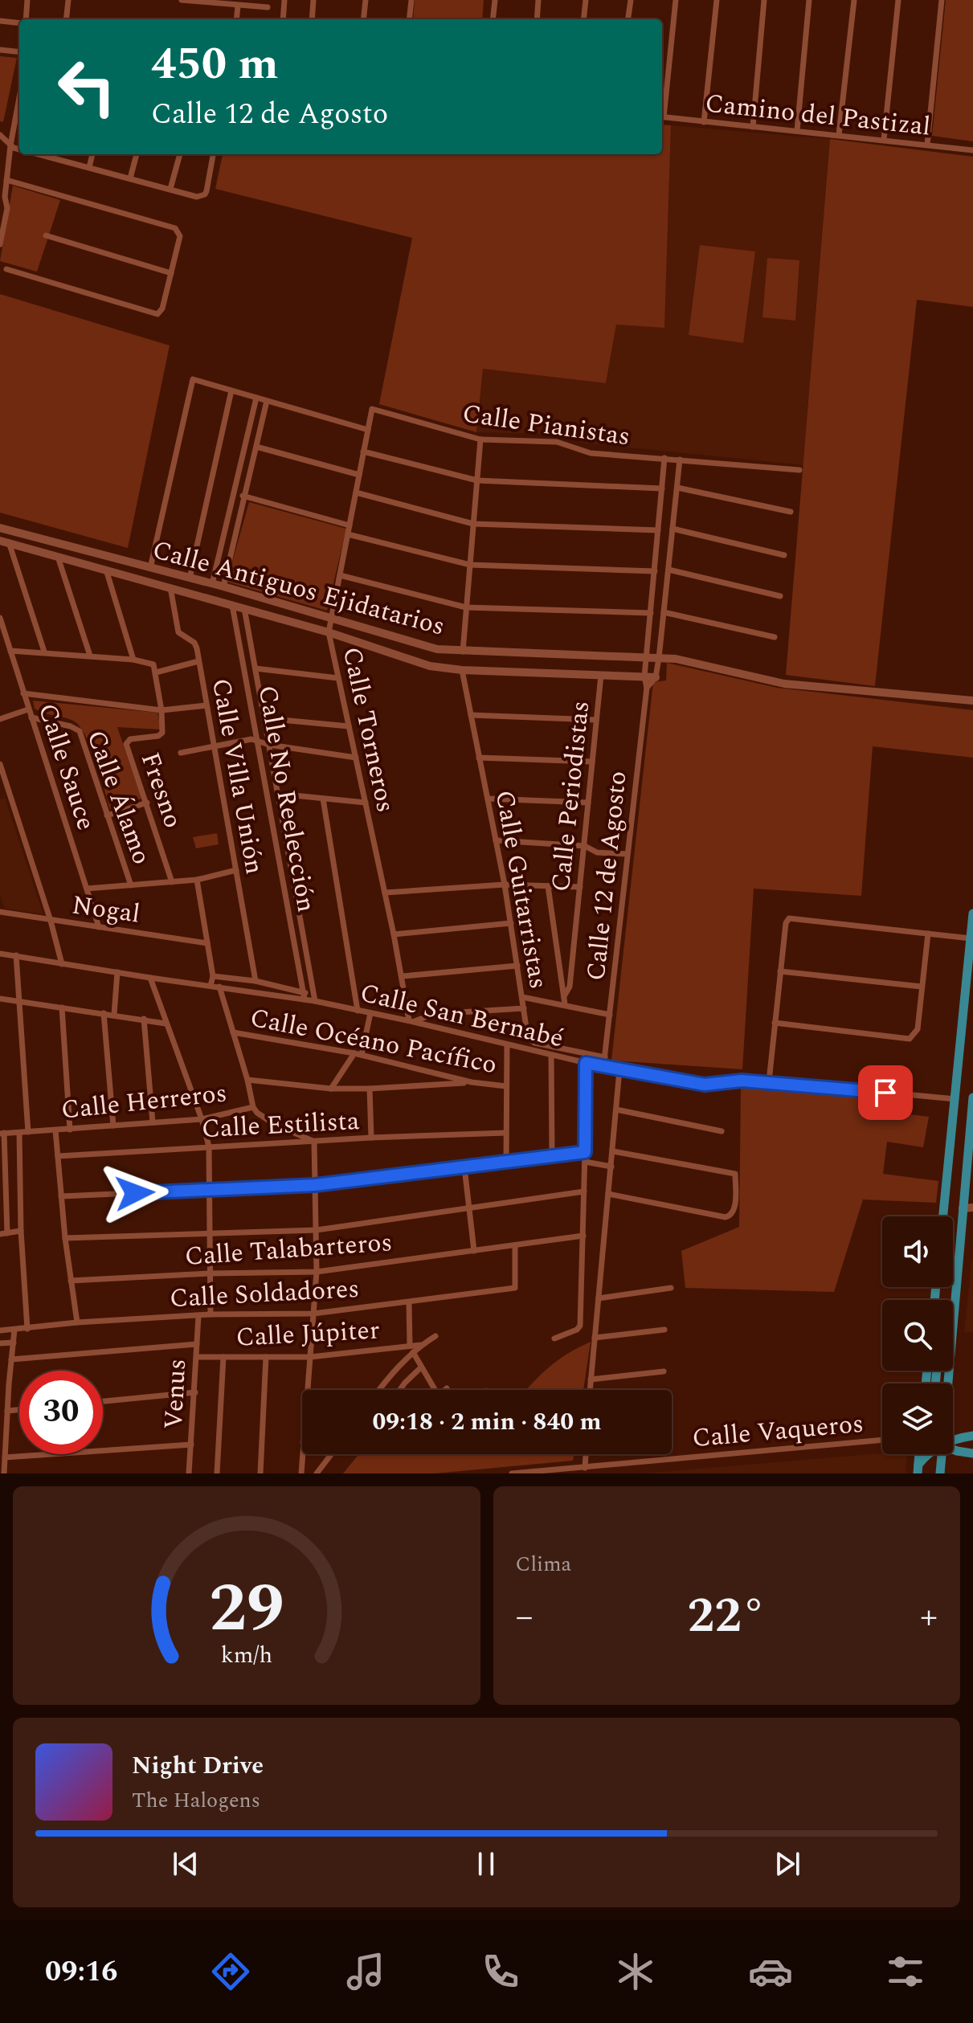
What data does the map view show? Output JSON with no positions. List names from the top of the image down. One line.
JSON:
{"streets":{"street":["Camino del Pastizal","Calle Pianistas","Calle Antiguos Ejidatarios","Calle Torneros","Calle Sauce","Calle Villa Unión","Fresno","Calle Periodistas","Calle Álamo","Calle No Reelección","Calle 12 de Agosto","Calle Guitarristas","Nogal","Calle San Bernabé","Calle Océano Pacífico","Calle Herreros","Calle Estilista","Calle Talabarteros","Calle Soldadores","Calle Júpiter","Venus","Calle Vaqueros"]},"crossings":[["Calle Pianistas","Calle Torneros"],["Calle Pianistas","Calle 12 de Agosto"],["Calle Antiguos Ejidatarios","Calle Torneros"],["Calle Antiguos Ejidatarios","Calle Villa Unión"],["Calle Antiguos Ejidatarios","Calle Periodistas"],["Calle Antiguos Ejidatarios","Calle No Reelección"],["Calle Antiguos Ejidatarios","Calle 12 de Agosto"],["Calle Antiguos Ejidatarios","Calle Guitarristas"],["Calle Torneros","Calle San Bernabé"],["Calle Sauce","Calle Álamo"],["Calle Sauce","Nogal"],["Calle Villa Unión","Calle San Bernabé"],["Calle No Reelección","Calle San Bernabé"],["Calle 12 de Agosto","Calle Guitarristas"],["Calle 12 de Agosto","Calle San Bernabé"],["Calle Talabarteros","Calle Soldadores"],["Calle Soldadores","Venus"],["Calle Júpiter","Venus"]],"page":{"turn":["450 m","Calle 12 de Agosto"],"limit":"30","trip":"09:18 · 2 min · 840 m","tile":"Clima","heat":["−","22°","+"],"song":["Night Drive","The Halogens"],"tabs":"09:16","gauge":["29","km/h"]}}
